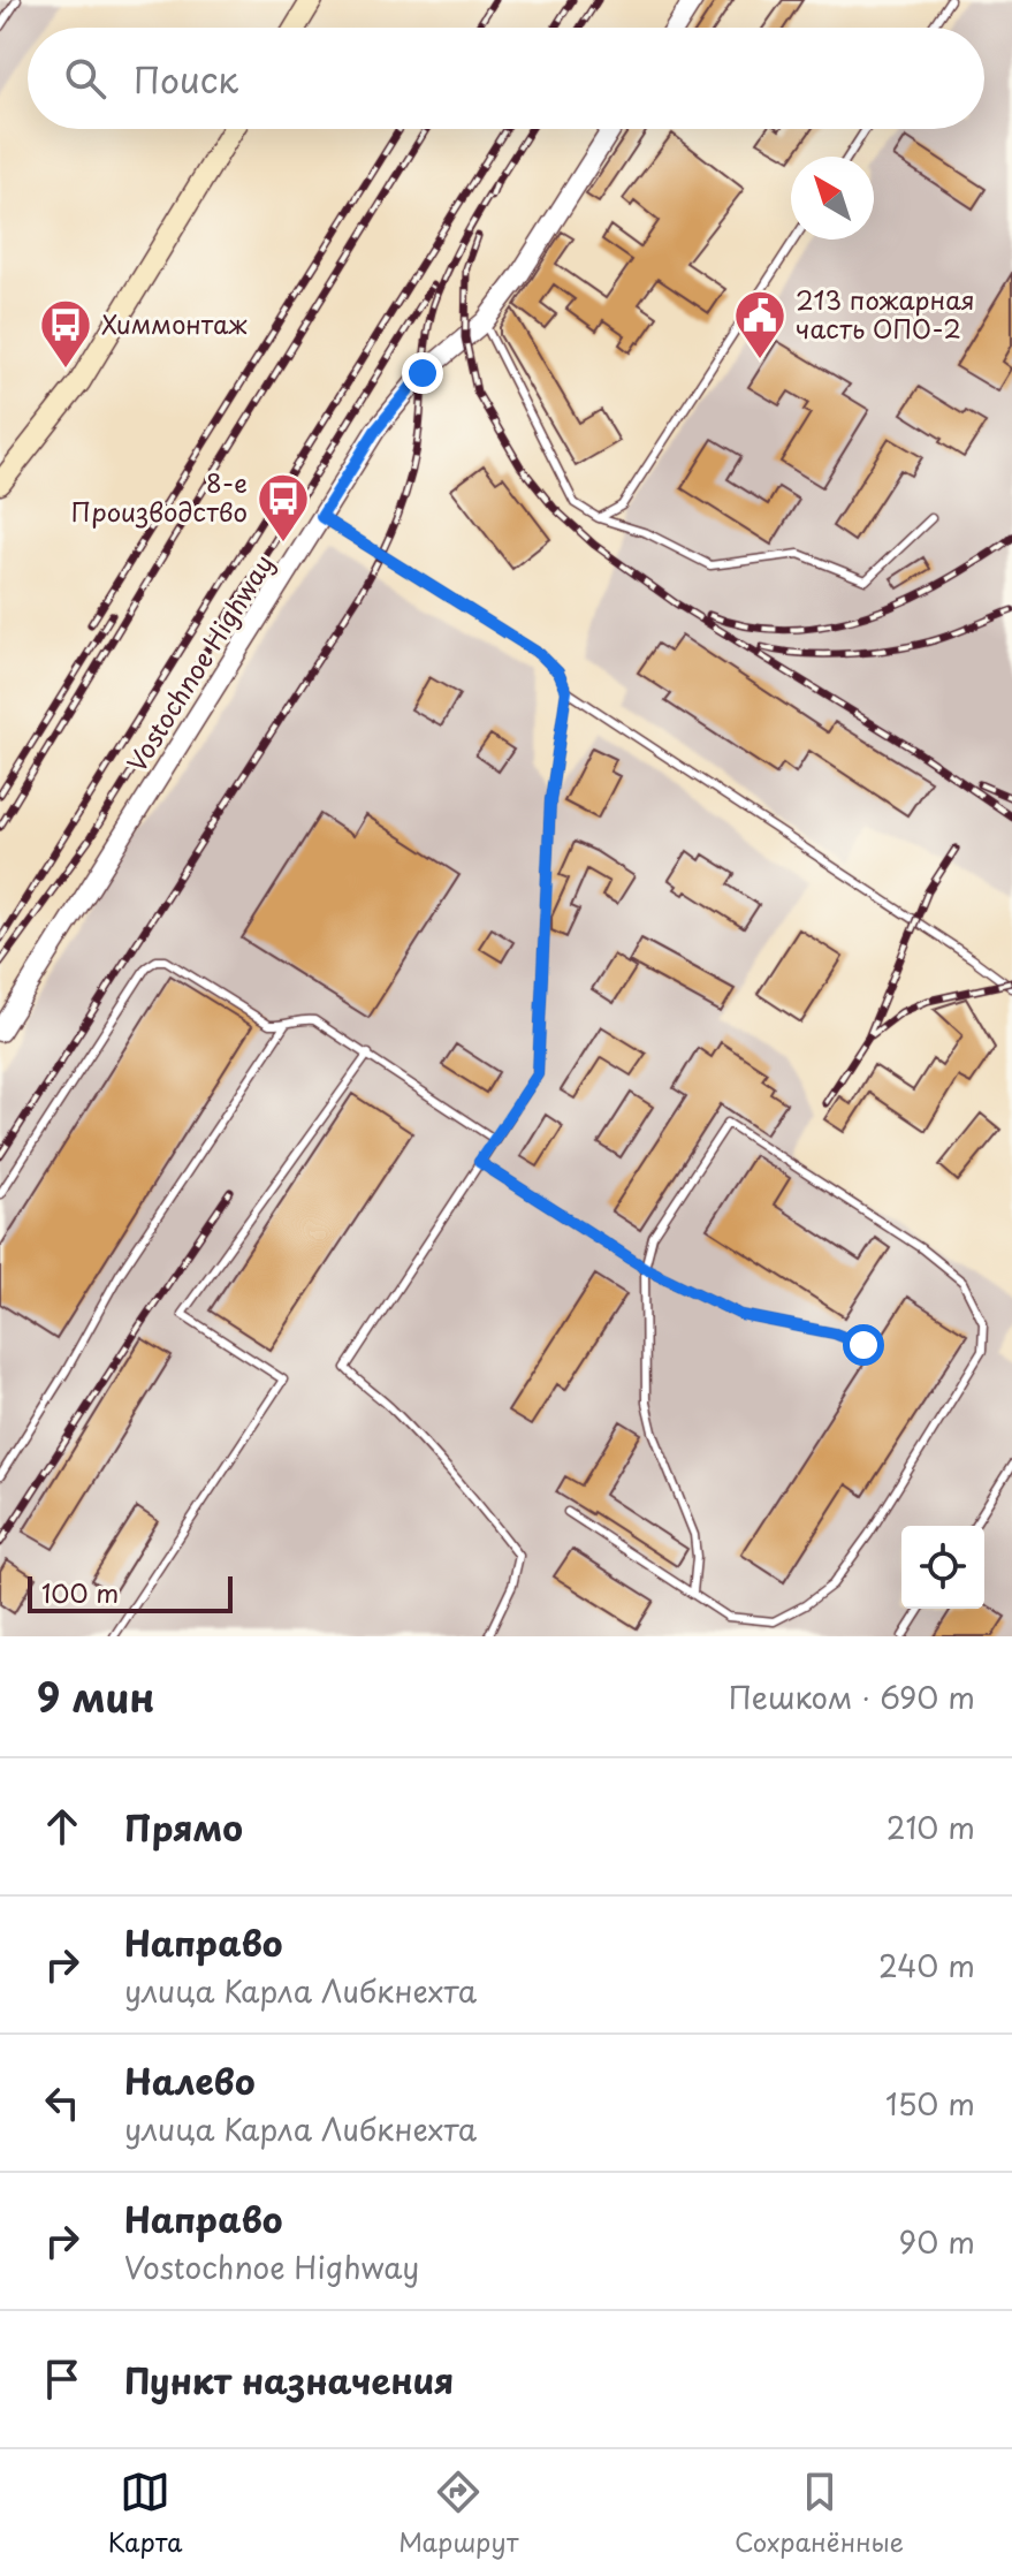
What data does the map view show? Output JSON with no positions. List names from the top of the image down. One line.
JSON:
{"streets":{"street":["Vostochnoe Highway"]},"places":{"public building":["213 пожарная часть ОПО-2"],"bus stop":["Химмонтаж","8-е Производство"]},"scale_bar":"100 m","north":"top left","page":{"search":"Поиск","scale":"100 m","heading":["9 мин","Пешком · 690 m"],"list":[["Прямо","210 m"],["Направо","улица Карла Либкнехта","240 m"],["Налево","улица Карла Либкнехта","150 m"],["Направо","Vostochnoe Highway","90 m"],"Пункт назначения"],"nav":["Карта","Маршрут","Сохранённые"]}}
